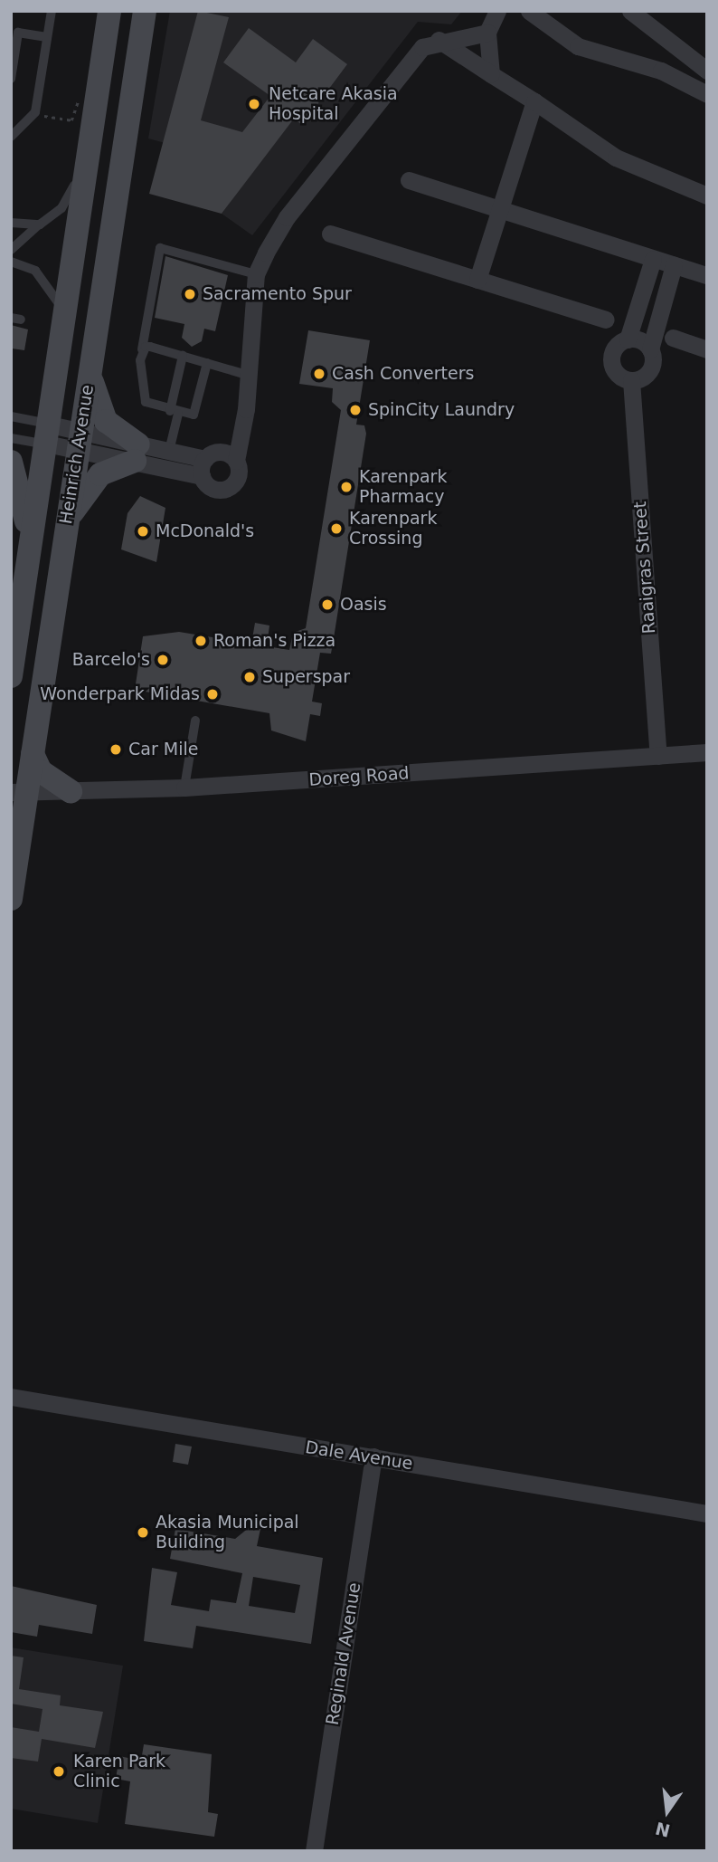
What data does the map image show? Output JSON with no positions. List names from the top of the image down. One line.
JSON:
{"streets":{"street":["Heinrich Avenue","Raaigras Street","Doreg Road","Dale Avenue","Reginald Avenue"]},"crossings":[["Heinrich Avenue","Doreg Road"],["Raaigras Street","Doreg Road"],["Dale Avenue","Reginald Avenue"]],"places":["Netcare Akasia Hospital","Sacramento Spur","Cash Converters","SpinCity Laundry","Karenpark Pharmacy","Karenpark Crossing","McDonald's","Oasis","Roman's Pizza","Barcelo's","Superspar","Wonderpark Midas","Car Mile","Akasia Municipal Building","Karen Park Clinic"],"north":"bottom"}
